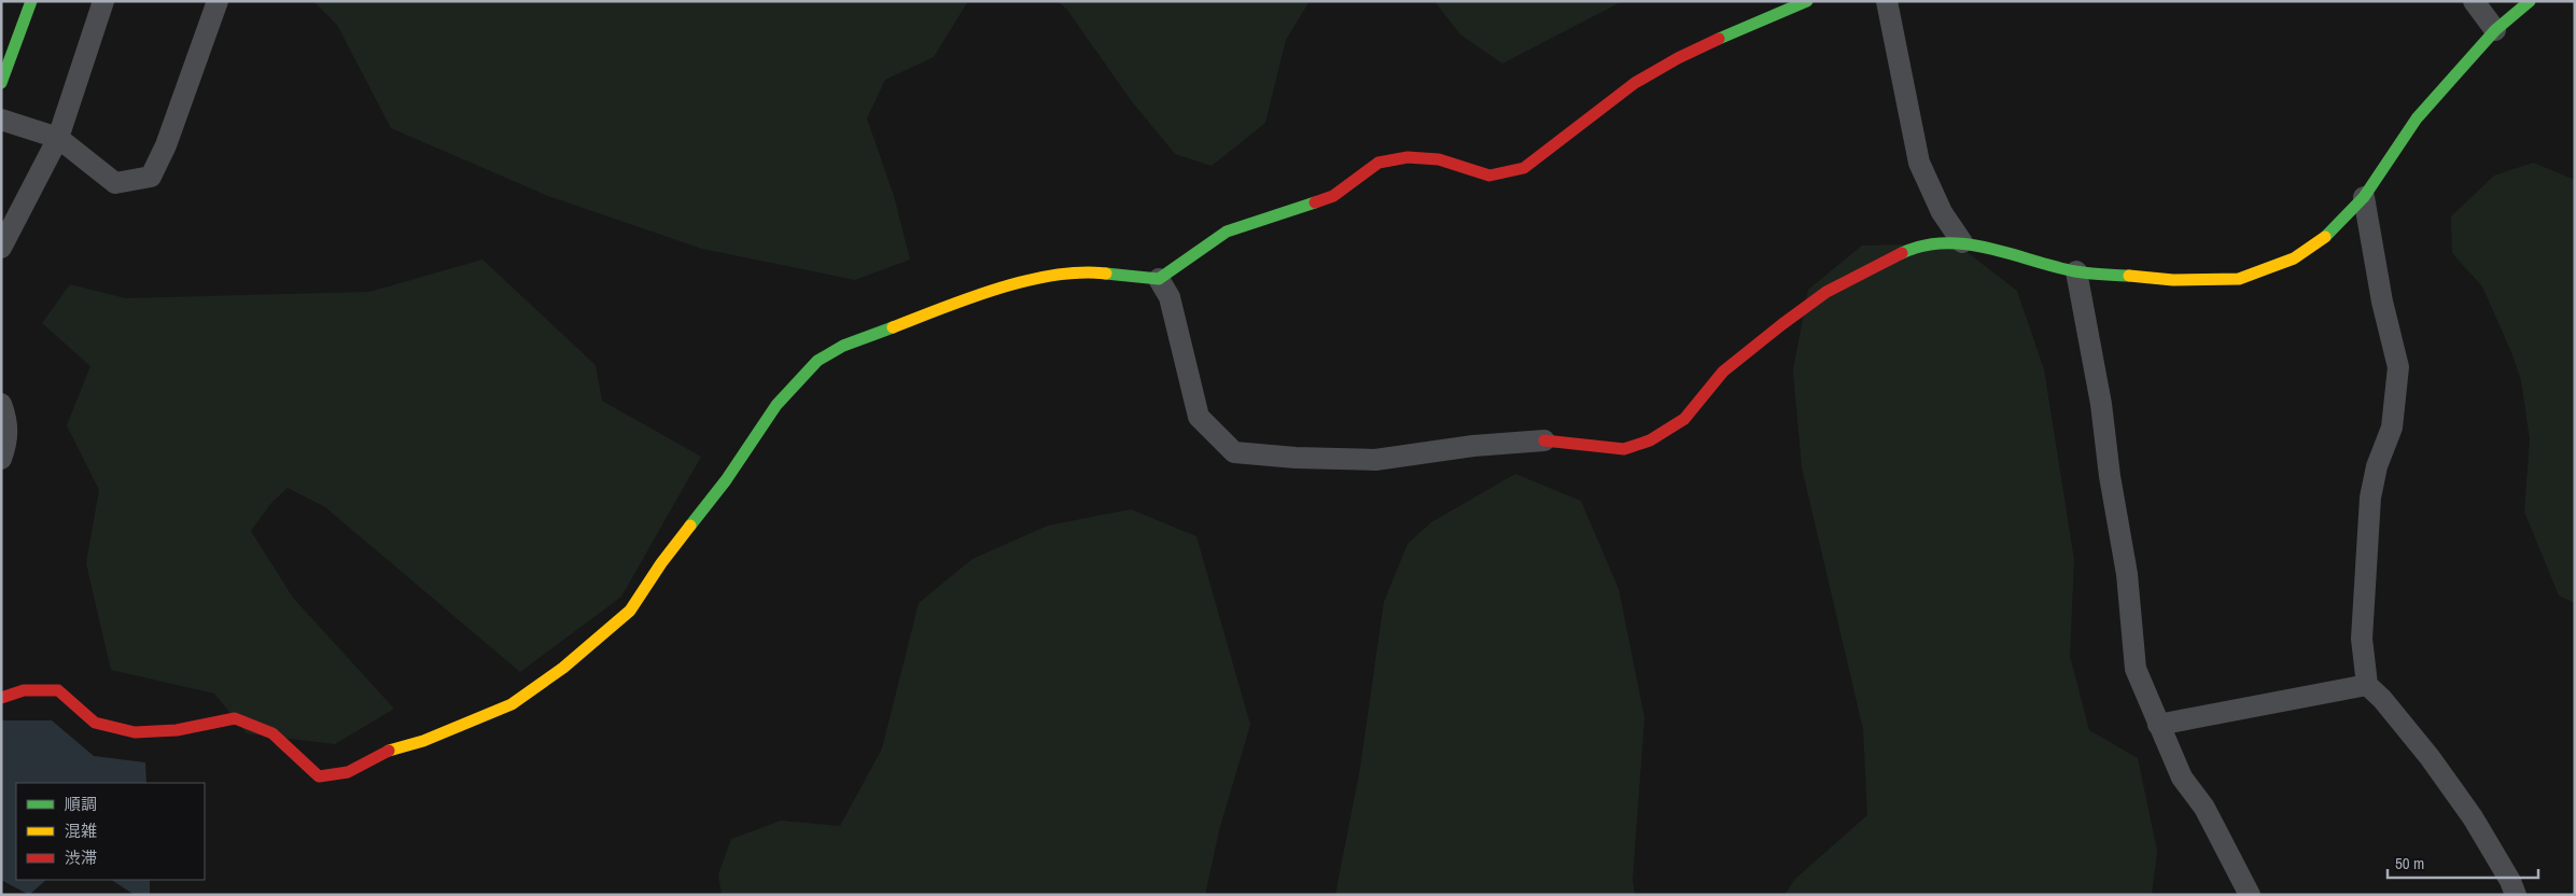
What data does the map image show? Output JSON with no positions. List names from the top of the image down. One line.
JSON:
{"legend":["順調","混雑","渋滞"],"scale_bar":"50 m"}
